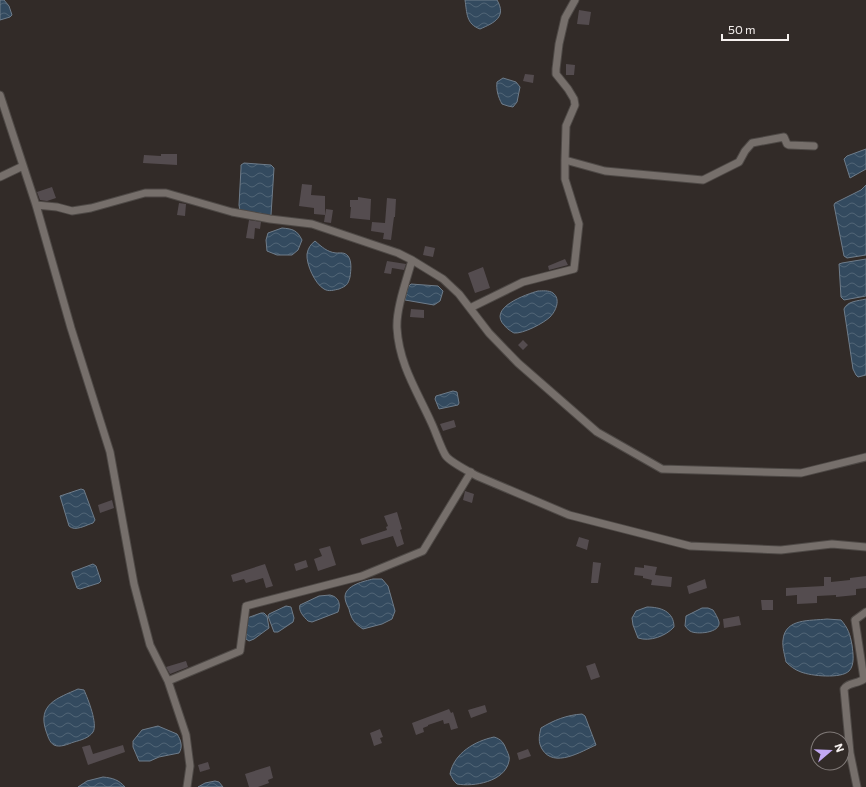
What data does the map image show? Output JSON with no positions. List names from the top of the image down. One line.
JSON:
{"scale_bar":"50 m","north":"right"}
